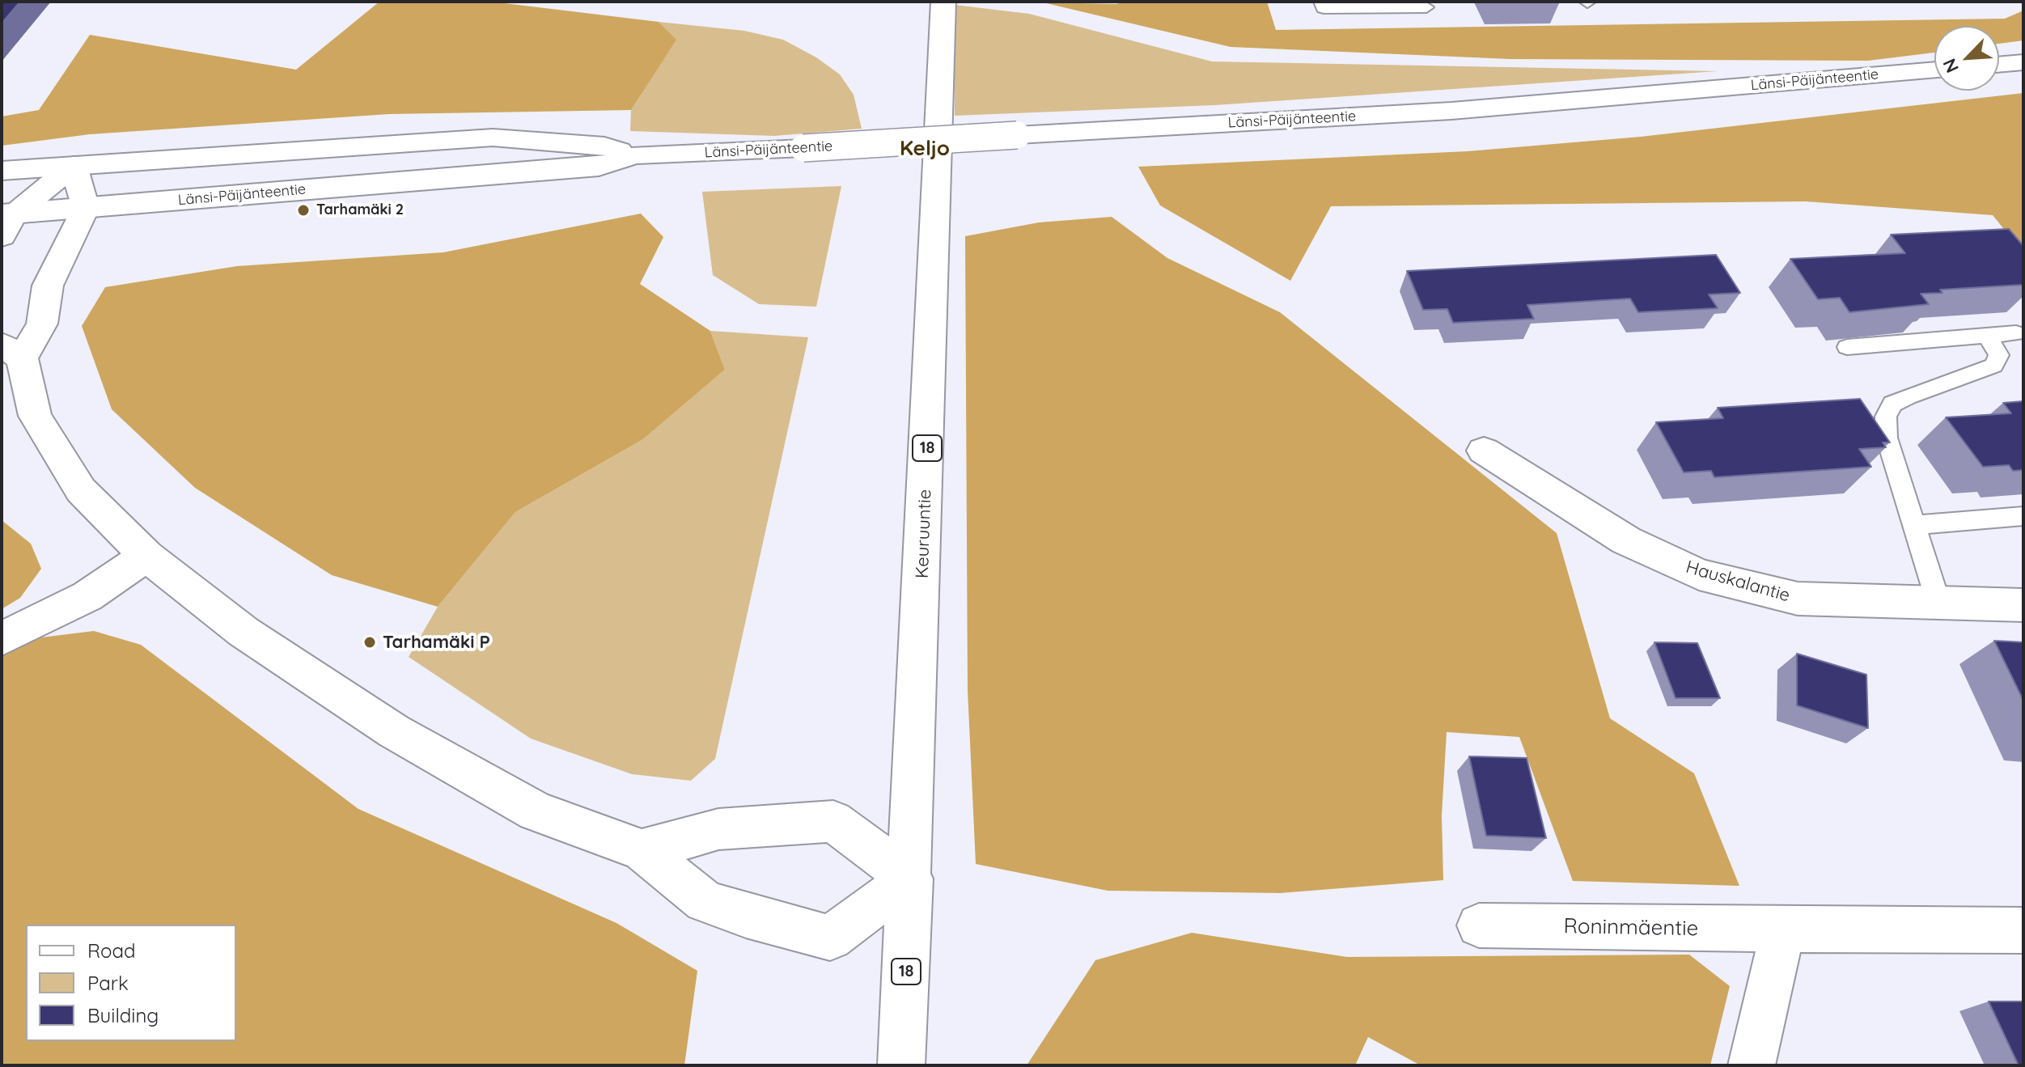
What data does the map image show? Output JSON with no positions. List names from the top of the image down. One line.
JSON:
{"streets":{"main road":["Länsi-Päijänteentie","18","Keuruuntie","Hauskalantie","Roninmäentie"]},"districts":["Keljo"],"places":["Tarhamäki 2","Tarhamäki P"],"legend":["Road","Park","Building"],"north":"bottom left"}
